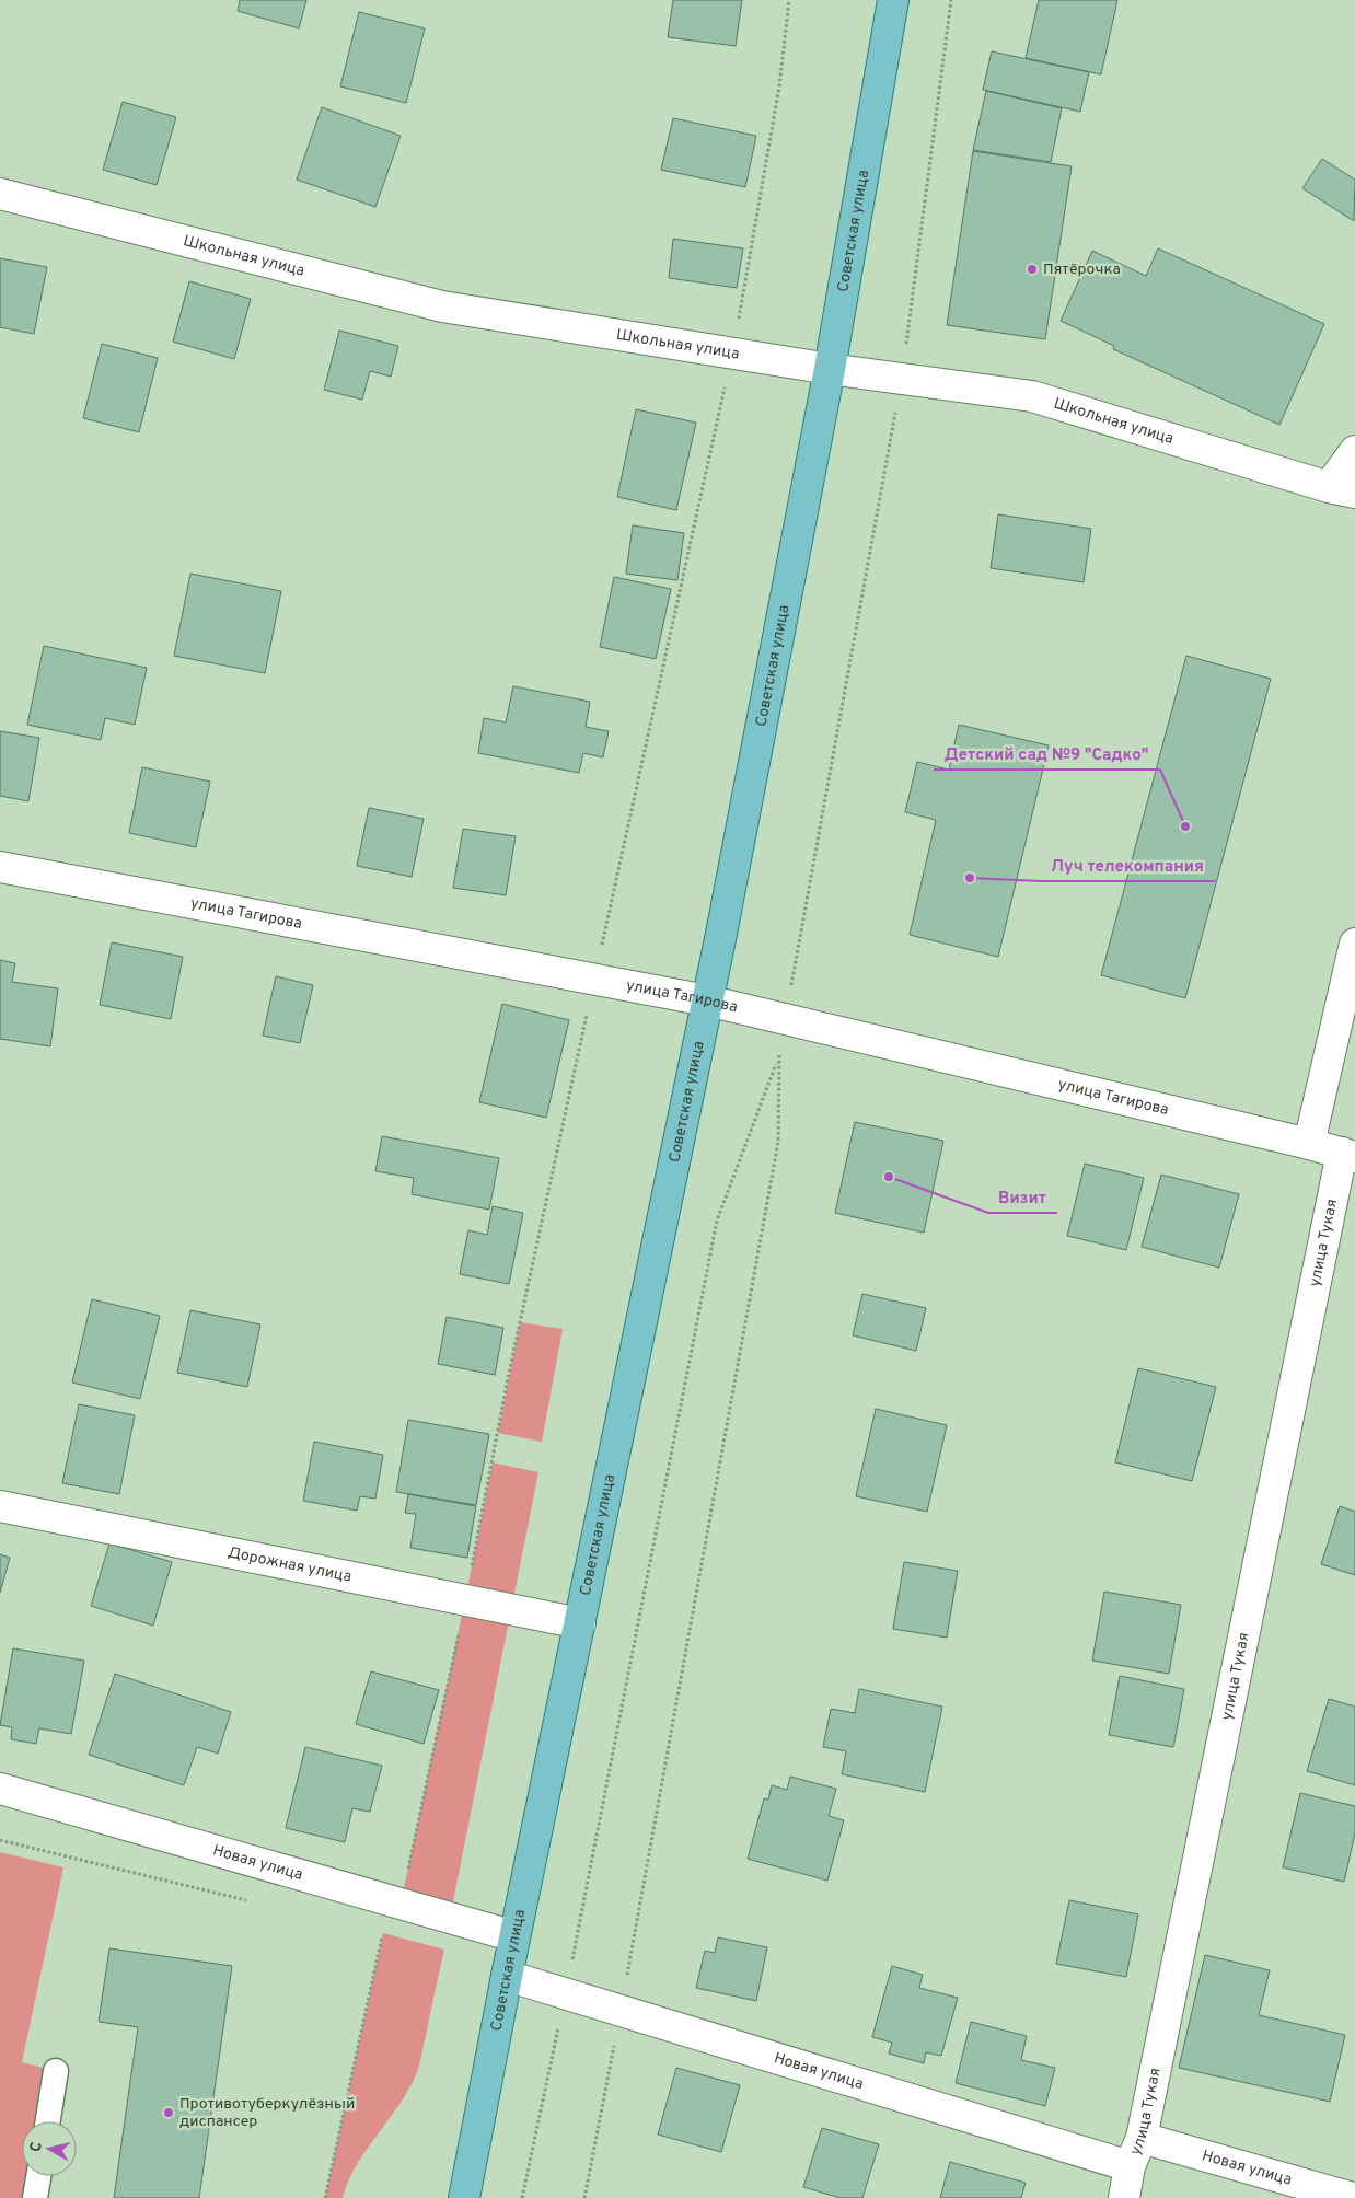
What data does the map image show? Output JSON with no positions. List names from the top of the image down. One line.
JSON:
{"streets":{"main road":["Советская улица"],"street":["Школьная улица","улица Тагирова","улица Тукая","Дорожная улица","Новая улица"]},"crossings":[["Советская улица","Школьная улица"],["Советская улица","улица Тагирова"],["Советская улица","Дорожная улица"],["Советская улица","Новая улица"],["улица Тагирова","улица Тукая"],["улица Тукая","Новая улица"]],"places":["Пятёрочка","Детский сад №9 \"Садко\"","Луч телекомпания","Визит","Противотуберкулёзный диспансер"],"north":"left"}
